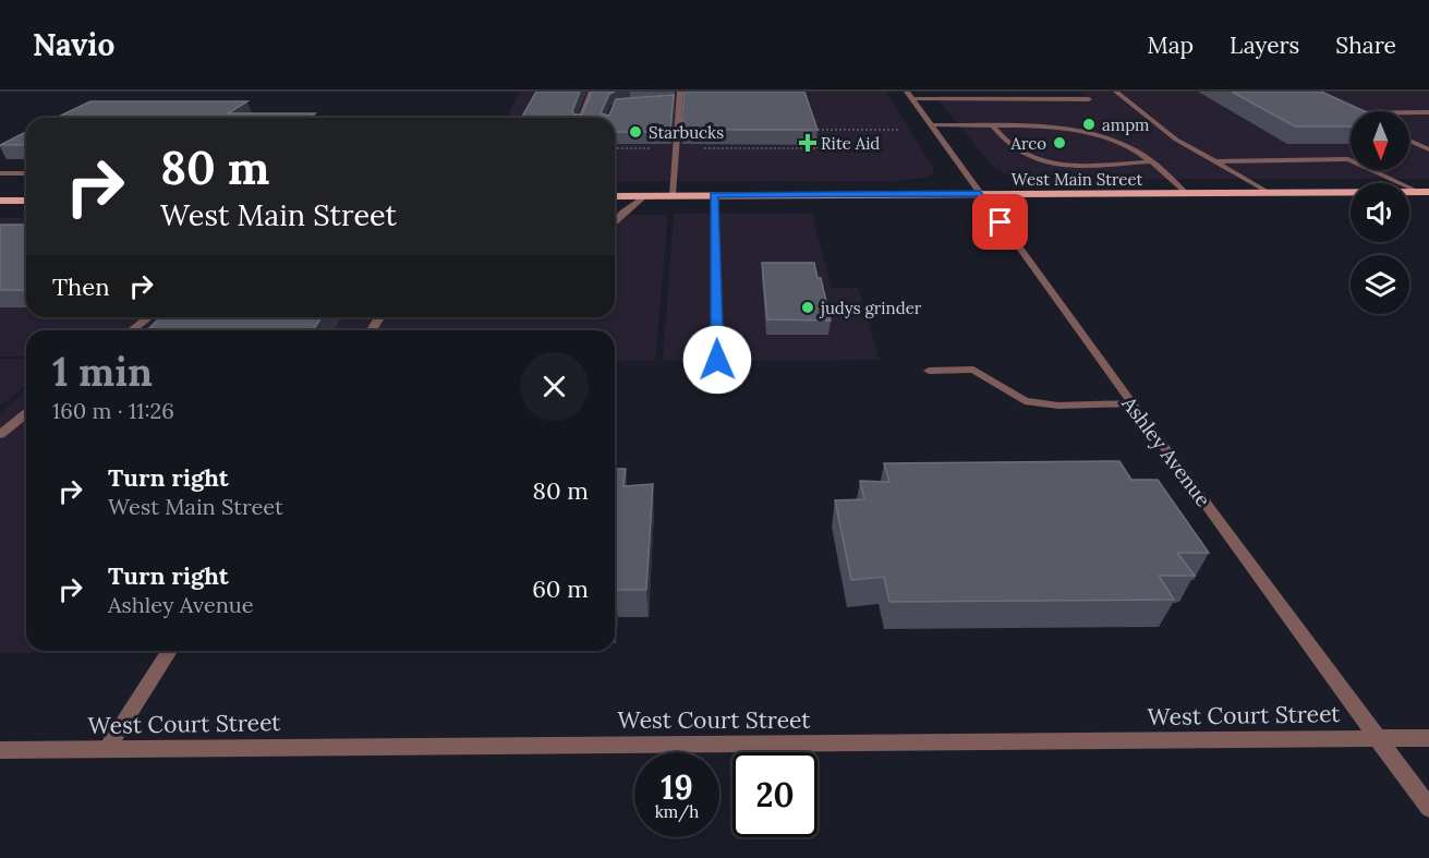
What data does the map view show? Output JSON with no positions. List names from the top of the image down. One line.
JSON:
{"streets":{"main road":["West Main Street"],"street":["Ashley Avenue","West Court Street"]},"crossings":[["West Main Street","Ashley Avenue"],["Ashley Avenue","West Court Street"]],"places":{"other":["ampm","Starbucks","Arco","judys grinder"],"health":["Rite Aid"]},"north":"bottom","page":{"header":"Navio","nav":["Map","Layers","Share"],"turn":["80 m","West Main Street"],"then":"Then","heading":["1 min","160 m · 11:26"],"list":[{"name":"Turn right","note":"West Main Street","value":"80 m"},{"name":"Turn right","note":"Ashley Avenue","value":"60 m"}],"speed":"19 km/h","limit":"20"}}
